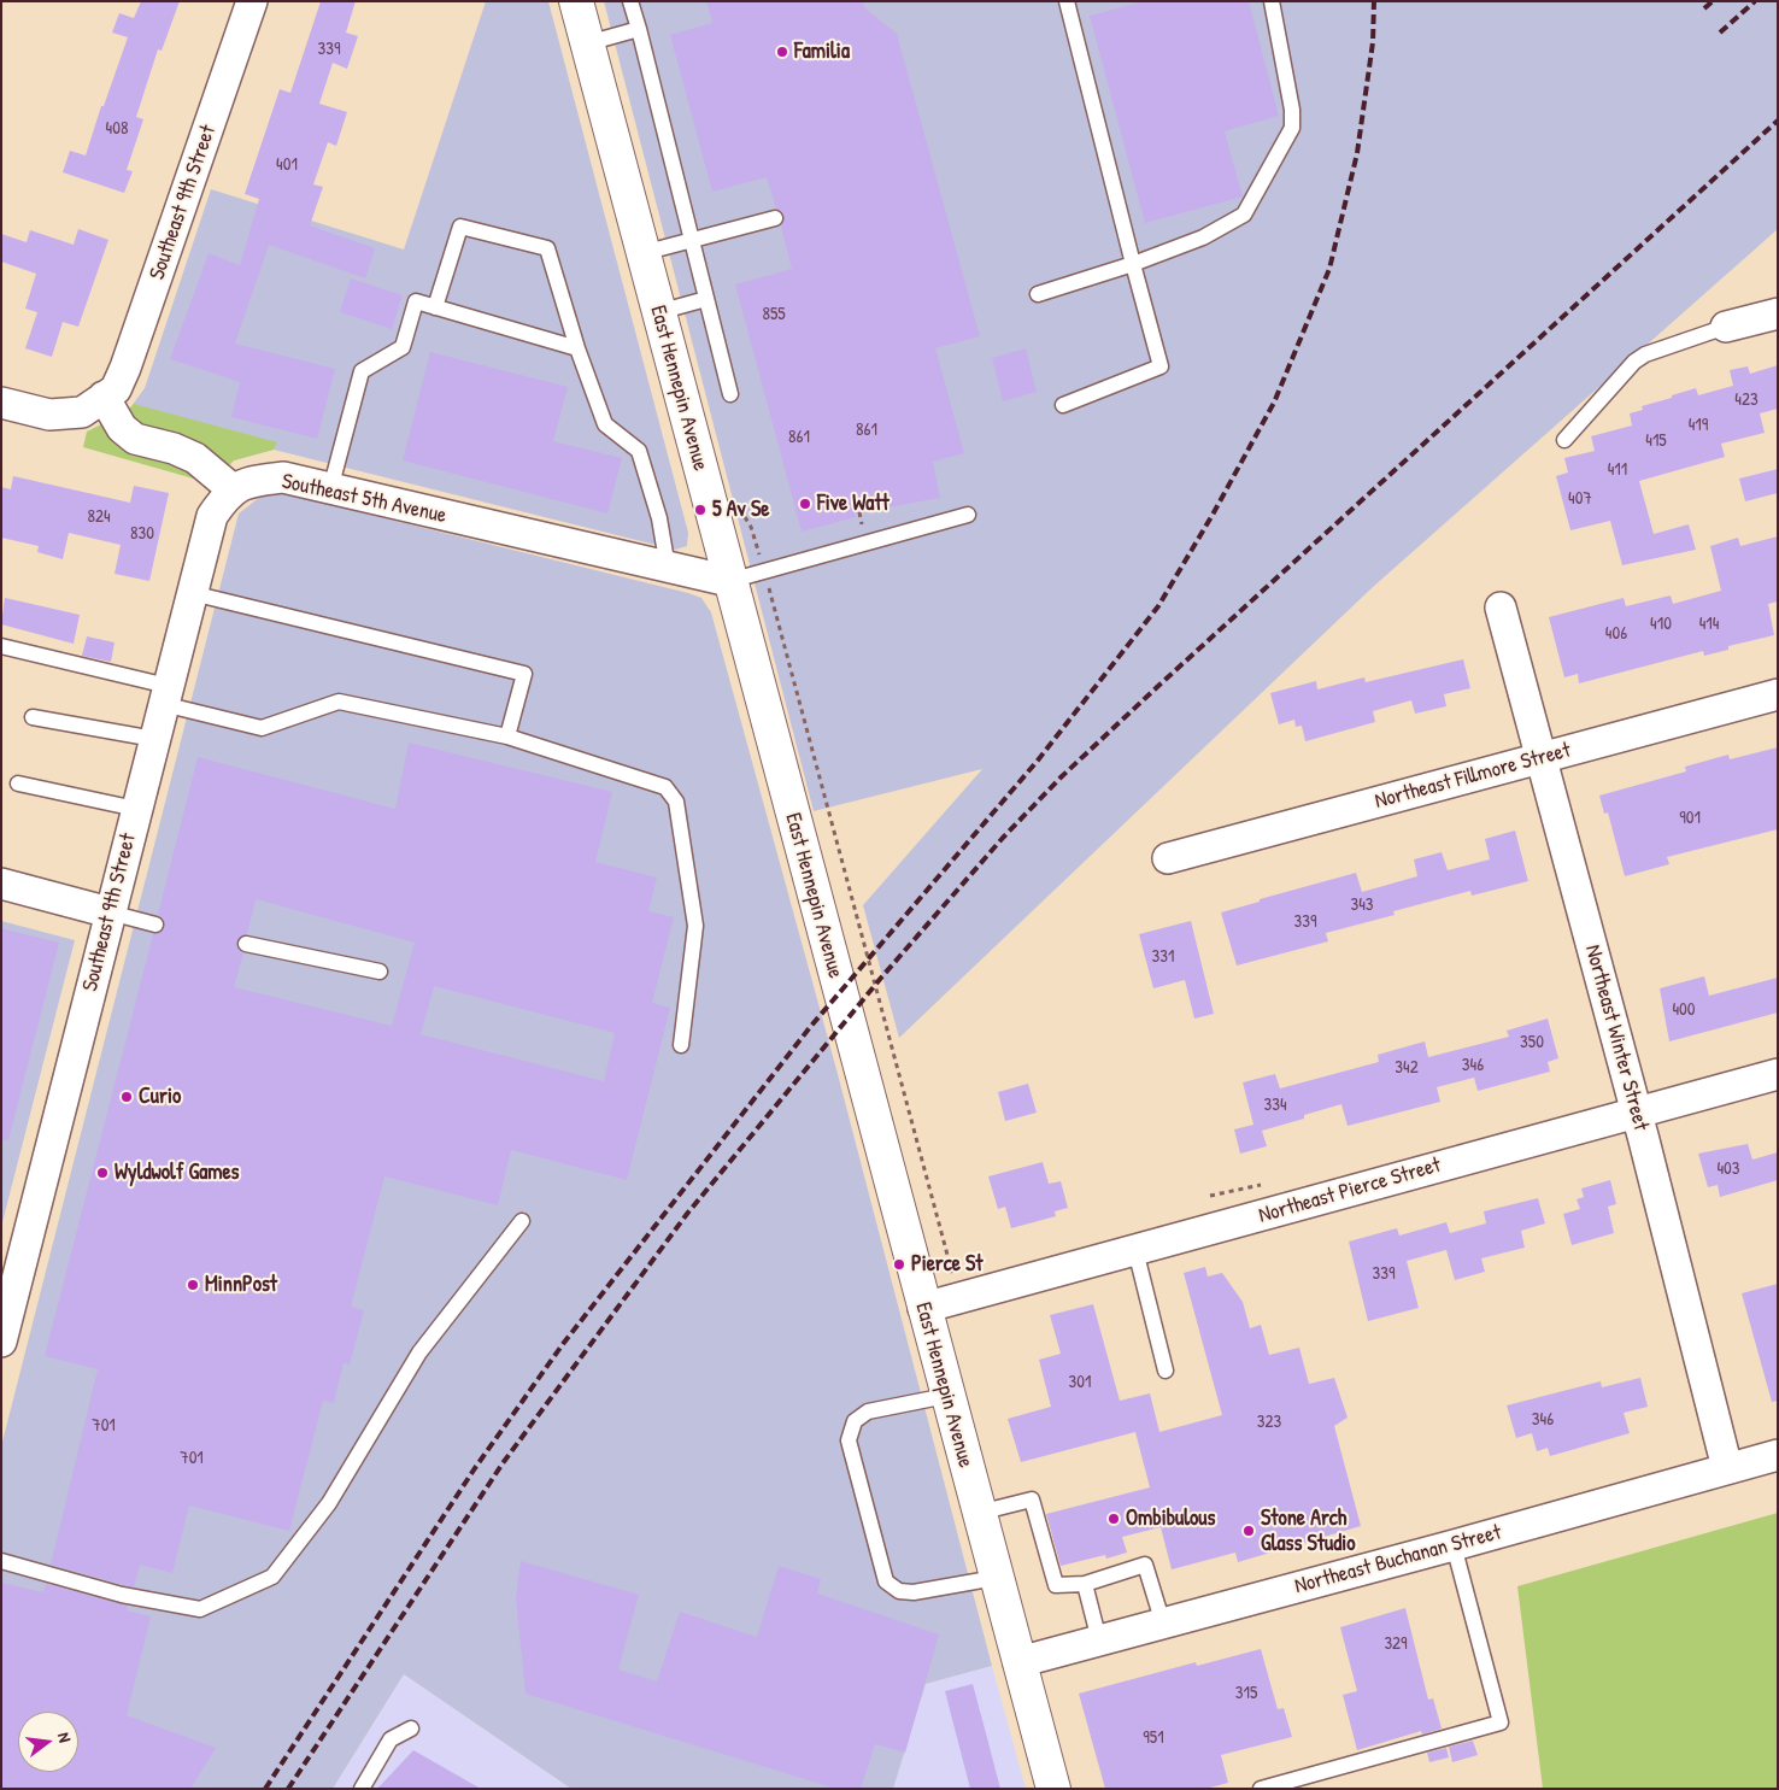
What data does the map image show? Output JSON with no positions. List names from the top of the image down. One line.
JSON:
{"streets":{"main road":["East Hennepin Avenue"],"street":["Southeast 9th Street","Southeast 5th Avenue","Northeast Fillmore Street","Northeast Winter Street","Northeast Pierce Street","Northeast Buchanan Street"]},"crossings":[["Southeast 9th Street","Southeast 5th Avenue"],["East Hennepin Avenue","Southeast 5th Avenue"],["East Hennepin Avenue","Northeast Pierce Street"],["East Hennepin Avenue","Northeast Buchanan Street"],["Northeast Fillmore Street","Northeast Winter Street"],["Northeast Winter Street","Northeast Pierce Street"],["Northeast Winter Street","Northeast Buchanan Street"]],"places":["Familia","Five Watt","5 Av Se","Curio","Wyldwolf Games","Pierce St","MinnPost","Ombibulous","Stone Arch Glass Studio"],"house_numbers":["339","408","401","855","423","419","861","861","415","411","407","824","830","410","414","406","901","343","339","331","400","350","346","342","334","403","339","301","346","323","701","701","329","315","951"],"north":"right"}
